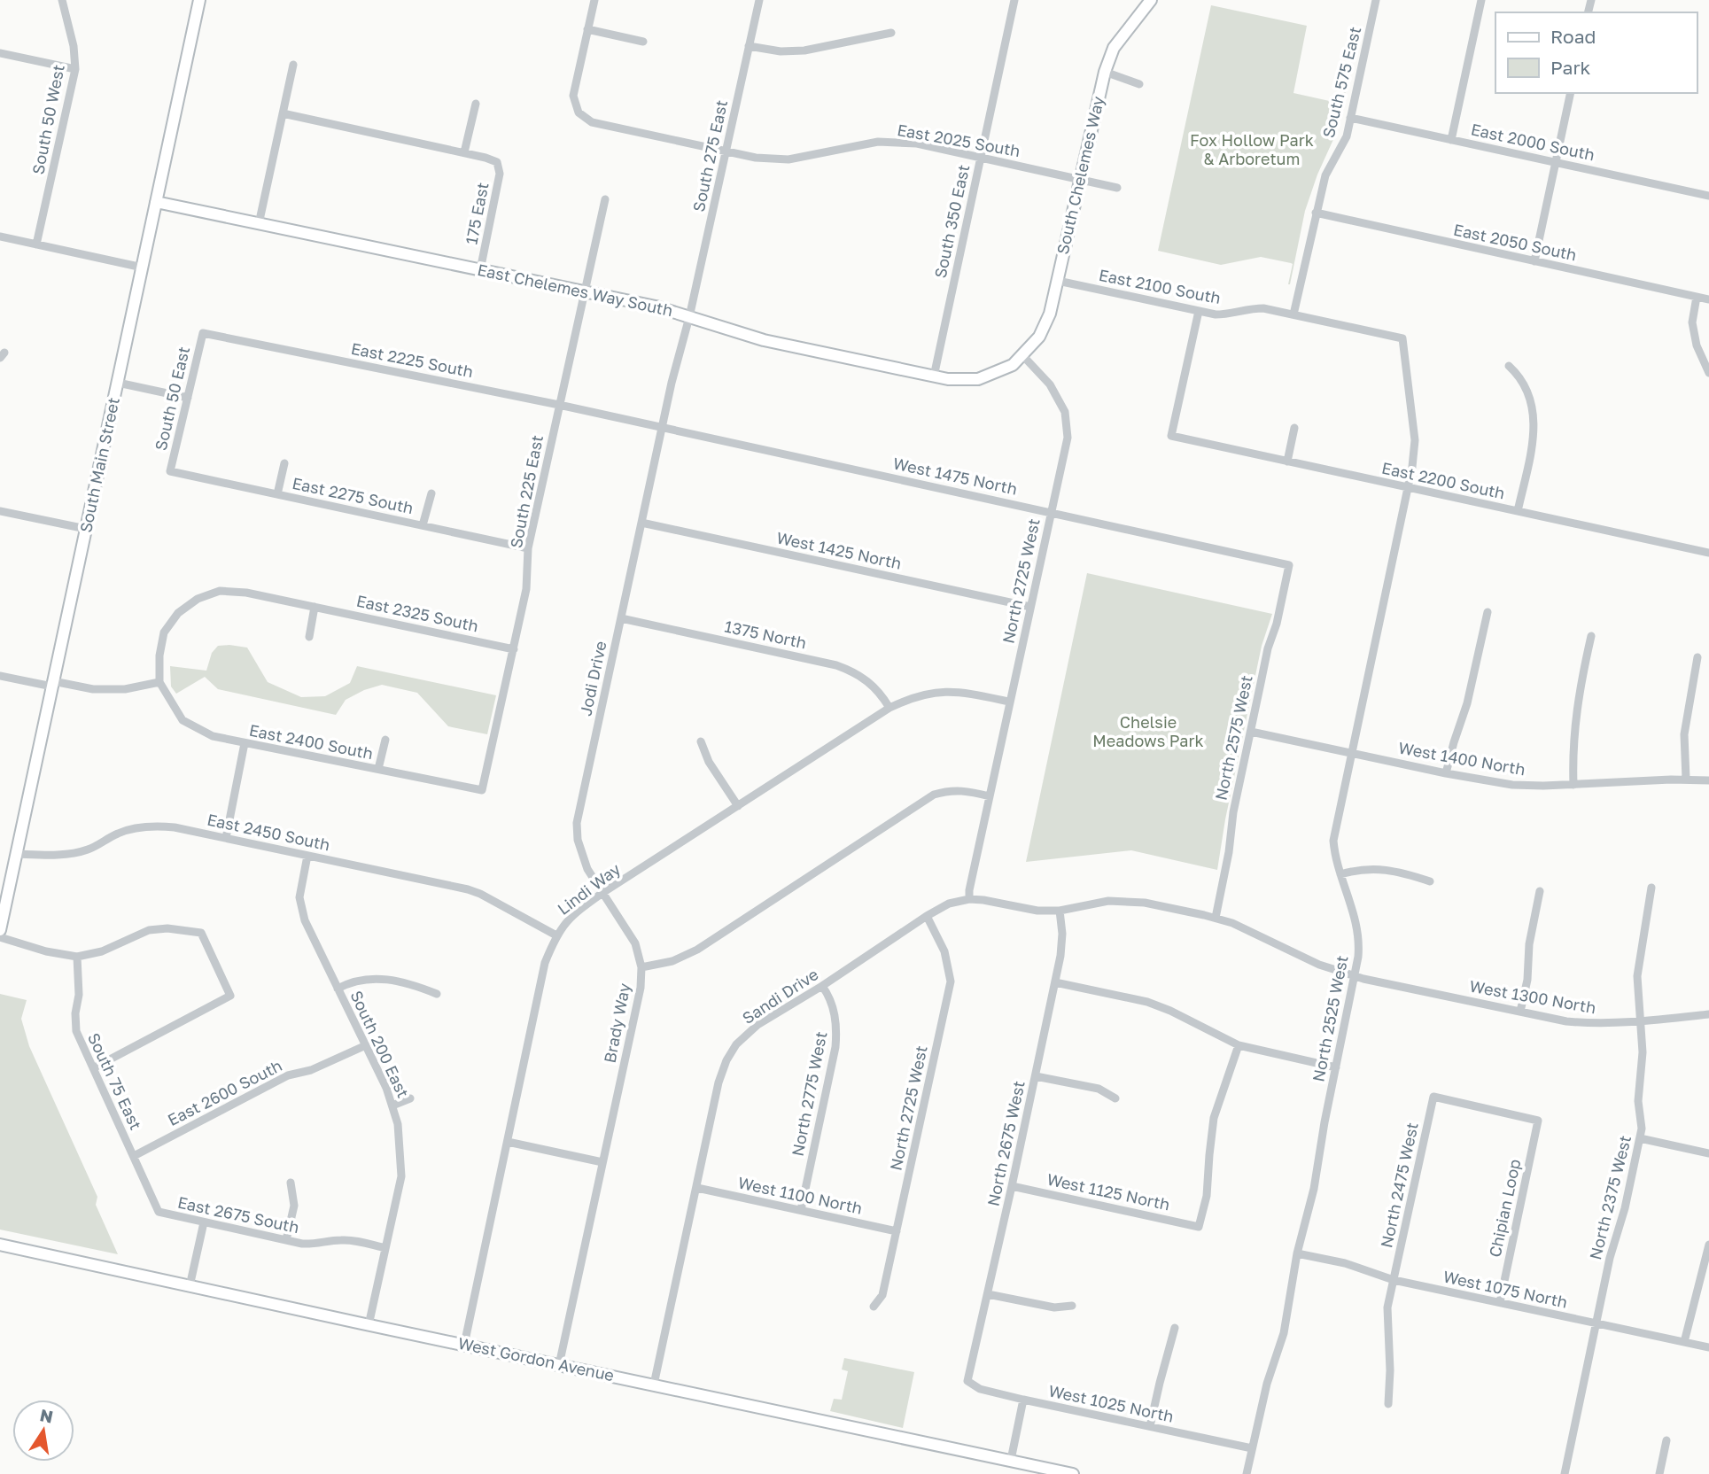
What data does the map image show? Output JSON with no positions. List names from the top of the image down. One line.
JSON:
{"streets":{"street":["South 575 East","South 50 West","East 2025 South","East 2000 South","South 275 East","South Chelemes Way","175 East","South 350 East","East 2050 South","East 2100 South","East Chelemes Way South","East 2225 South","South 50 East","South Main Street","West 1475 North","East 2200 South","South 225 East","East 2275 South","West 1425 North","North 2725 West","East 2325 South","1375 North","Jodi Drive","North 2575 West","East 2400 South","West 1400 North","East 2450 South","Lindi Way","Sandi Drive","West 1300 North","North 2525 West","Brady Way","South 200 East","South 75 East","East 2600 South","North 2775 West","North 2675 West","North 2475 West","West 1125 North","West 1100 North","North 2375 West","Chipian Loop","East 2675 South","West 1075 North","West Gordon Avenue","West 1025 North"]},"crossings":[["South 575 East","East 2000 South"],["South 575 East","East 2050 South"],["South 575 East","East 2100 South"],["East 2025 South","South 275 East"],["East 2025 South","South Chelemes Way"],["East 2025 South","South 350 East"],["South 275 East","East Chelemes Way South"],["South 275 East","Jodi Drive"],["South Chelemes Way","East 2100 South"],["South Chelemes Way","East Chelemes Way South"],["South Chelemes Way","North 2725 West"],["175 East","East Chelemes Way South"],["South 350 East","East Chelemes Way South"],["East 2100 South","East 2200 South"],["East 2100 South","North 2525 West"],["East Chelemes Way South","South Main Street"],["East Chelemes Way South","South 225 East"],["East Chelemes Way South","North 2725 West"],["East 2225 South","South 50 East"],["East 2225 South","West 1475 North"],["East 2225 South","South 225 East"],["South 50 East","East 2275 South"],["South Main Street","East 2450 South"],["West 1475 North","North 2725 West"],["West 1475 North","Jodi Drive"],["West 1475 North","North 2575 West"],["East 2200 South","North 2525 West"],["South 225 East","East 2275 South"],["South 225 East","East 2325 South"],["South 225 East","East 2400 South"],["West 1425 North","North 2725 West"],["West 1425 North","Jodi Drive"],["North 2725 West","Lindi Way"],["North 2725 West","Sandi Drive"],["North 2725 West","West 1100 North"],["East 2325 South","East 2400 South"],["1375 North","Jodi Drive"],["1375 North","Lindi Way"],["Jodi Drive","Lindi Way"],["Jodi Drive","Brady Way"],["North 2575 West","West 1400 North"],["North 2575 West","West 1300 North"],["West 1400 North","North 2525 West"],["East 2450 South","Lindi Way"],["East 2450 South","South 200 East"],["Lindi Way","West Gordon Avenue"],["Sandi Drive","West 1300 North"],["Sandi Drive","North 2775 West"],["Sandi Drive","West 1100 North"],["Sandi Drive","West Gordon Avenue"],["West 1300 North","North 2525 West"],["West 1300 North","North 2675 West"],["West 1300 North","North 2375 West"],["North 2525 West","West 1075 North"],["North 2525 West","West 1025 North"],["Brady Way","West Gordon Avenue"],["South 200 East","East 2600 South"],["South 200 East","East 2675 South"],["South 200 East","West Gordon Avenue"],["South 75 East","East 2600 South"],["South 75 East","East 2675 South"],["North 2775 West","West 1100 North"],["North 2675 West","West 1125 North"],["North 2675 West","West 1025 North"],["North 2475 West","Chipian Loop"],["North 2475 West","West 1075 North"],["North 2375 West","West 1075 North"],["Chipian Loop","West 1075 North"]],"parks":["Fox Hollow Park & Arboretum","Chelsie Meadows Park"],"legend":["Road","Park"],"north":"top"}
